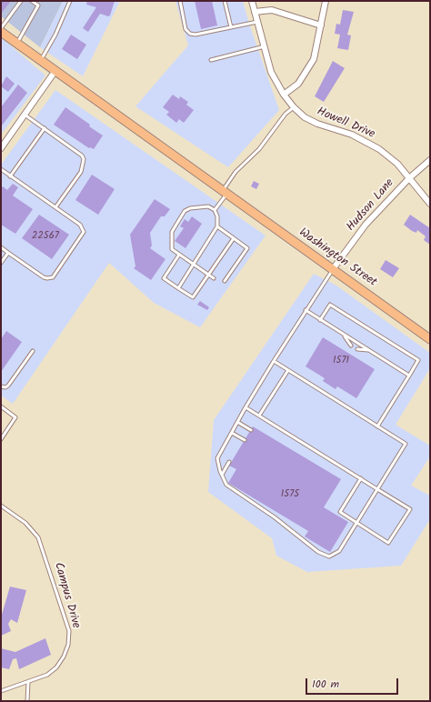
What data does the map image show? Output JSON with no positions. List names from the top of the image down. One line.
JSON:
{"streets":{"main road":["Washington Street"],"street":["Howell Drive","Hudson Lane"],"lane":["Campus Drive"]},"crossings":[["Howell Drive","Hudson Lane"],["Hudson Lane","Washington Street"]],"house_numbers":["22567","1571","1575"],"scale_bar":"100 m"}
